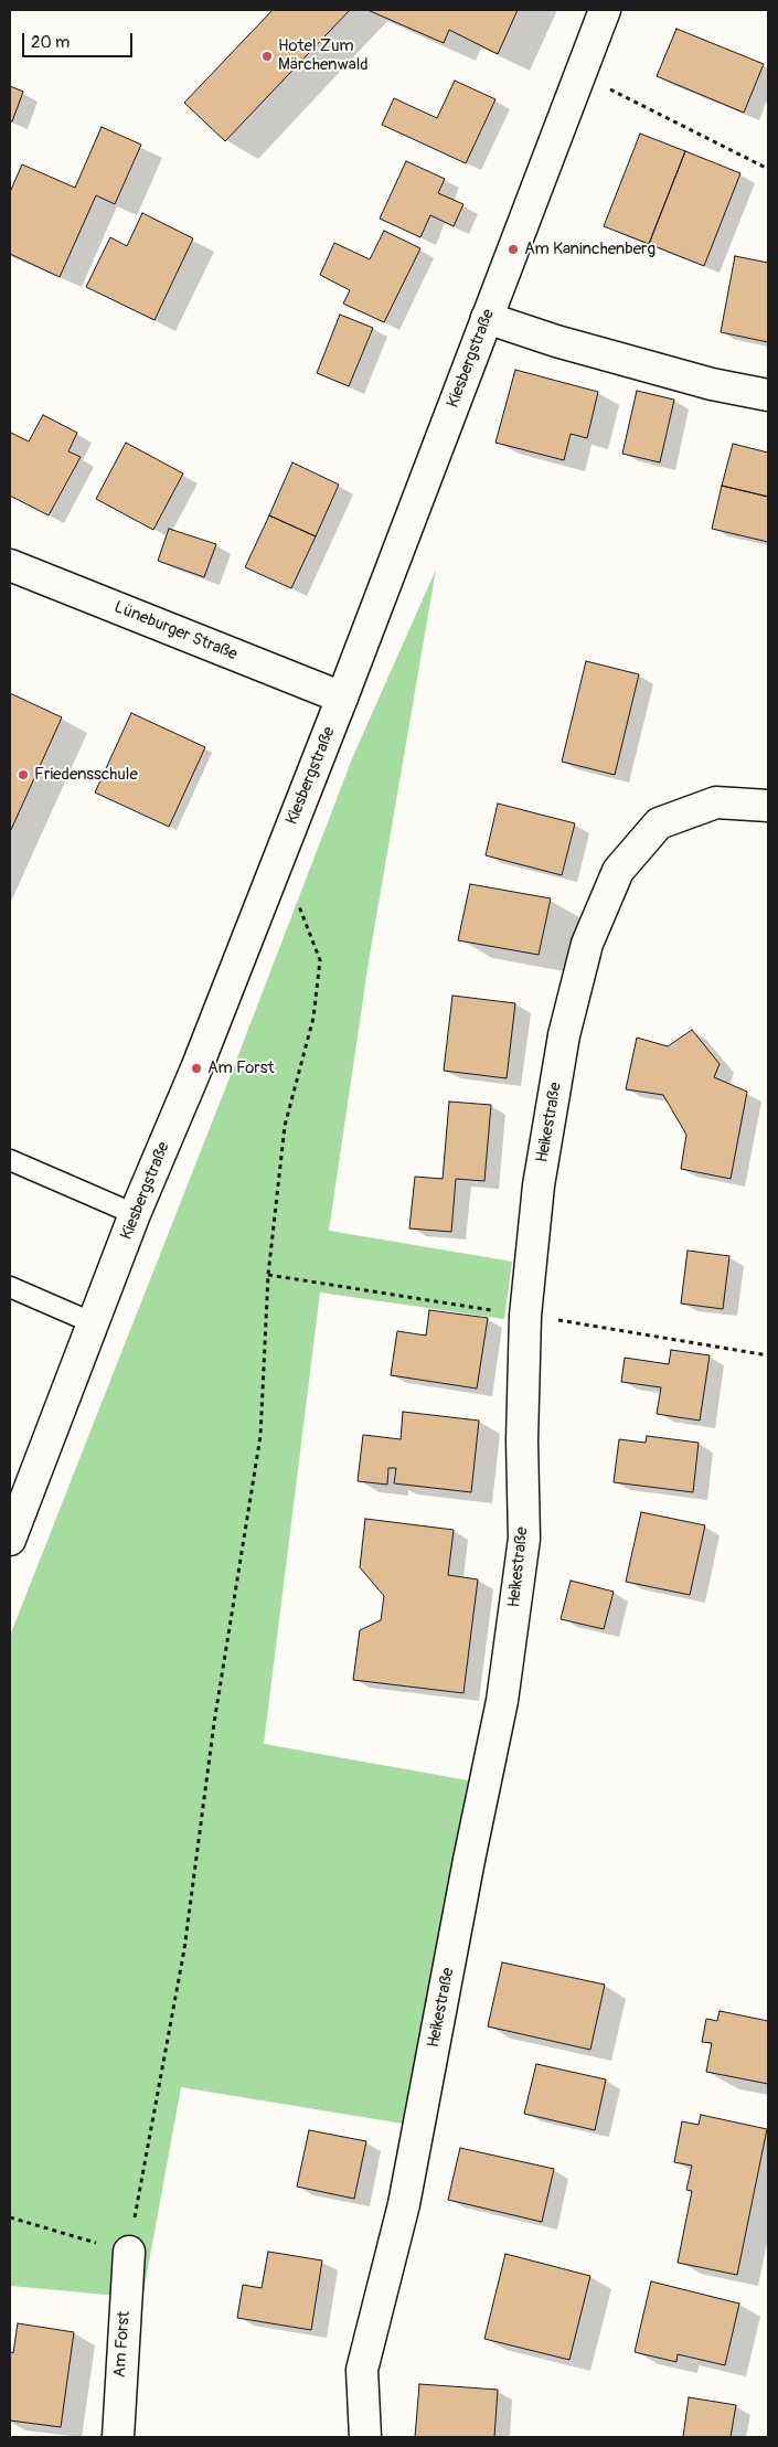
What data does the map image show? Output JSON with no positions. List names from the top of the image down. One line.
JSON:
{"streets":{"street":["Kiesbergstraße","Lüneburger Straße","Heikestraße","Am Forst"]},"crossings":[["Kiesbergstraße","Lüneburger Straße"]],"places":["Hotel Zum Märchenwald","Am Kaninchenberg","Friedensschule","Am Forst"],"scale_bar":"20 m"}
